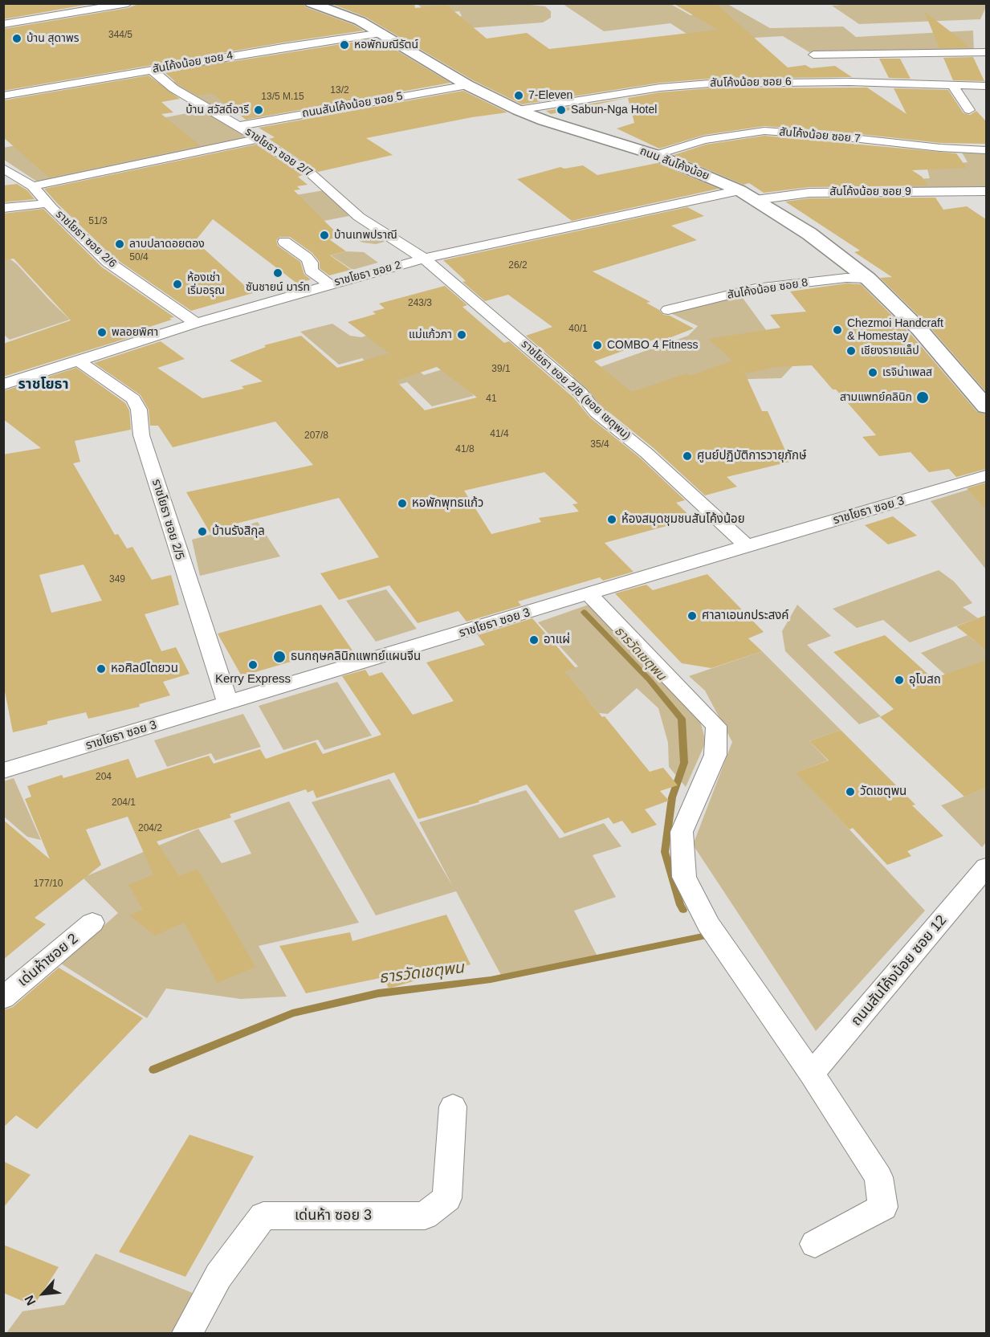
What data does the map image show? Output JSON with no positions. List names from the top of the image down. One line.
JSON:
{"streets":{"street":["สันโค้งน้อย ซอย 4","สันโค้งน้อย ซอย 6","ถนนสันโค้งน้อย ซอย 5","สันโค้งน้อย ซอย 7","ราชโยธา ซอย 2/7","ถนน สันโค้งน้อย","สันโค้งน้อย ซอย 9","ราชโยธา ซอย 2/6","ราชโยธา ซอย 2","สันโค้งน้อย ซอย 8","ราชโยธา ซอย 2/8 (ซอย เชตุพน)","ราชโยธา ซอย 3","ราชโยธา ซอย 2/5","เด่นห้าซอย 2","ถนนสันโค้งน้อย ซอย 12","เด่นห้า ซอย 3"]},"crossings":[["สันโค้งน้อย ซอย 4","ราชโยธา ซอย 2/7"],["สันโค้งน้อย ซอย 4","ถนน สันโค้งน้อย"],["สันโค้งน้อย ซอย 6","ถนน สันโค้งน้อย"],["ถนนสันโค้งน้อย ซอย 5","ราชโยธา ซอย 2/7"],["ถนนสันโค้งน้อย ซอย 5","ถนน สันโค้งน้อย"],["สันโค้งน้อย ซอย 7","ถนน สันโค้งน้อย"],["ราชโยธา ซอย 2/7","ราชโยธา ซอย 2"],["ราชโยธา ซอย 2/7","ราชโยธา ซอย 2/8 (ซอย เชตุพน)"],["ถนน สันโค้งน้อย","สันโค้งน้อย ซอย 9"],["ถนน สันโค้งน้อย","ราชโยธา ซอย 2"],["ถนน สันโค้งน้อย","สันโค้งน้อย ซอย 8"],["ราชโยธา ซอย 2/6","ราชโยธา ซอย 2"],["ราชโยธา ซอย 2","ราชโยธา ซอย 2/8 (ซอย เชตุพน)"],["ราชโยธา ซอย 2","ราชโยธา ซอย 2/5"],["ราชโยธา ซอย 2/8 (ซอย เชตุพน)","ราชโยธา ซอย 3"],["ราชโยธา ซอย 3","ราชโยธา ซอย 2/5"]],"districts":["ราชโยธา"],"water":["ธารวัดเชตุพน"],"places":["บ้าน สุดาพร","หอพักมณีรัตน์","7-Eleven","บ้าน สวัสดิ์อารี","Sabun-Nga Hotel","บ้านเทพปราณี","ลาบปลาดอยตอง","ซันชายน์ มาร์ท","ห้องเช่า เริ่มอรุณ","Chezmoi Handcraft & Homestay","พลอยพิศา","แม่แก้วภา","COMBO 4 Fitness","เชียงรายแล็ป","เรจิน่าเพลส","สามแพทย์คลินิก","ศูนย์ปฏิบัติการวายุภักษ์","หอพักพุทธแก้ว","ห้องสมุดชุมชนสันโค้งน้อย","บ้านรังสิกุล","ศาลาเอนกประสงค์","อาแผ่","ธนกฤษคลินิกแพทย์แผนจีน","Kerry Express","หอศิลป์ไตยวน","อุโบสถ","วัดเชตุพน"],"house_numbers":["344/5","13/2","13/5 M.15","51/3","50/4","26/2","243/3","40/1","39/1","41","41/4","207/8","35/4","41/8","349","204","204/1","204/2","177/10"],"north":"bottom left"}
